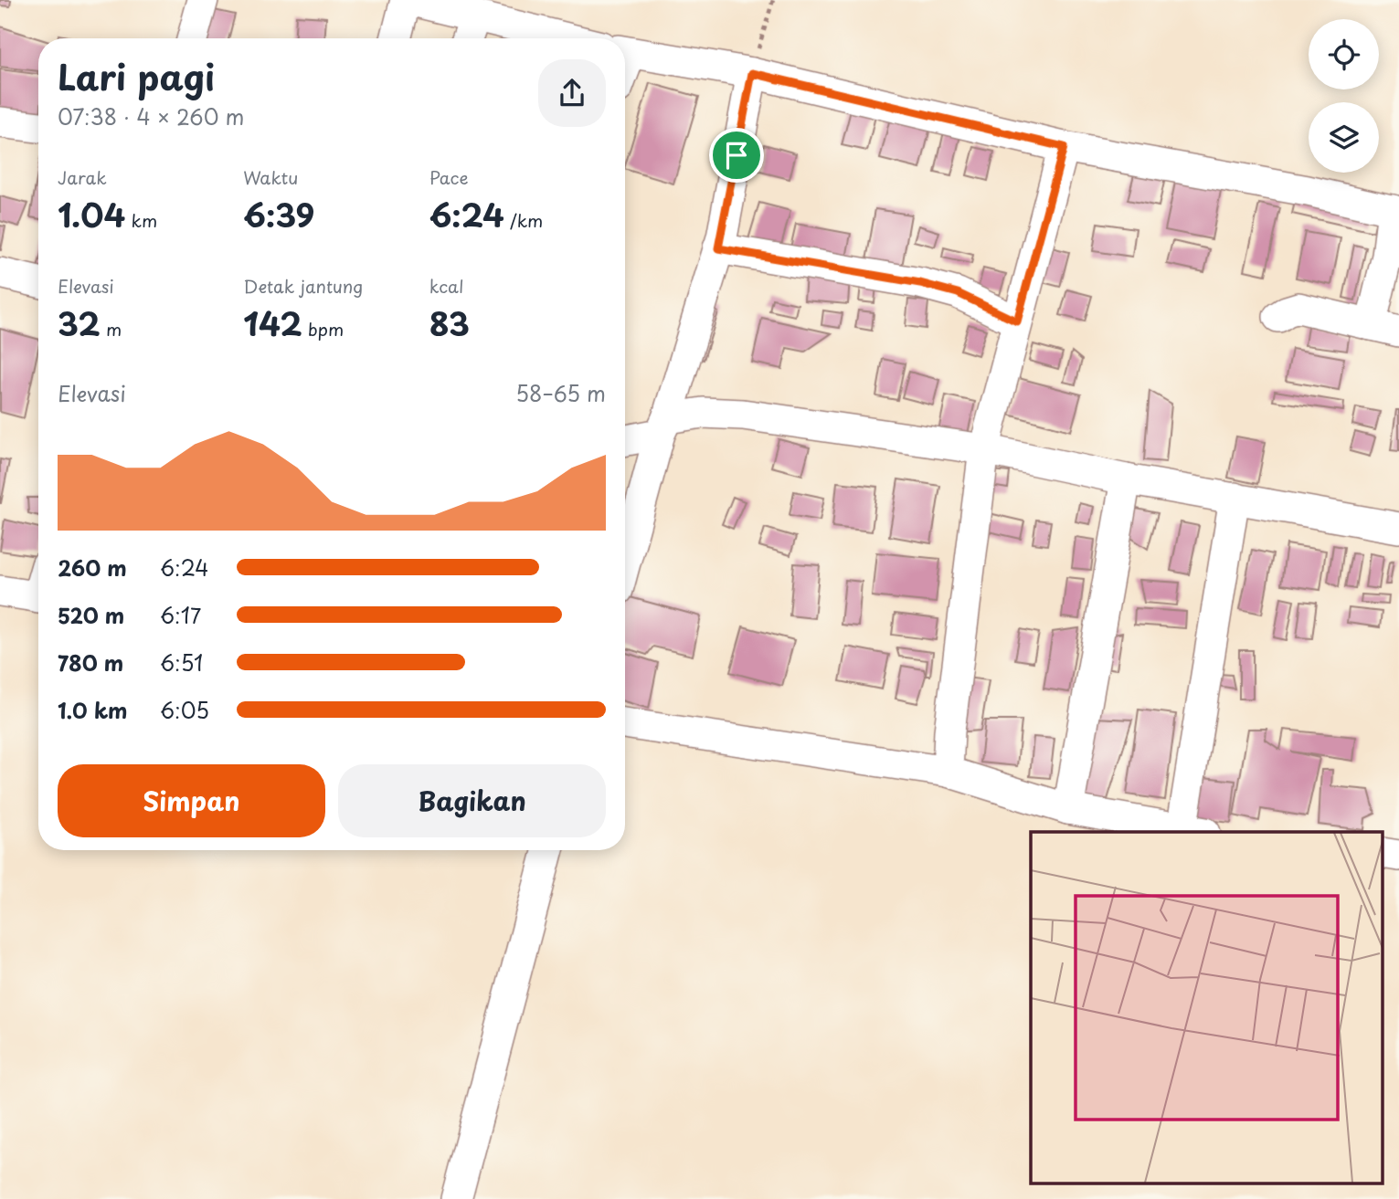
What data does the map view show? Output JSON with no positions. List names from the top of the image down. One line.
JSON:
{"page":{"heading":["Lari pagi","07:38 · 4 × 260 m"],"stats":[["Jarak","1.04 km"],["Waktu","6:39"],["Pace","6:24 /km"],["Elevasi","32 m"],["Detak jantung","142 bpm"],["kcal","83"]],"chart":["Elevasi","58–65 m"],"list":[{"name":"260 m","note":"6:24"},{"name":"520 m","note":"6:17"},{"name":"780 m","note":"6:51"},{"name":"1.0 km","note":"6:05"}],"buttons":["Simpan","Bagikan"]}}
